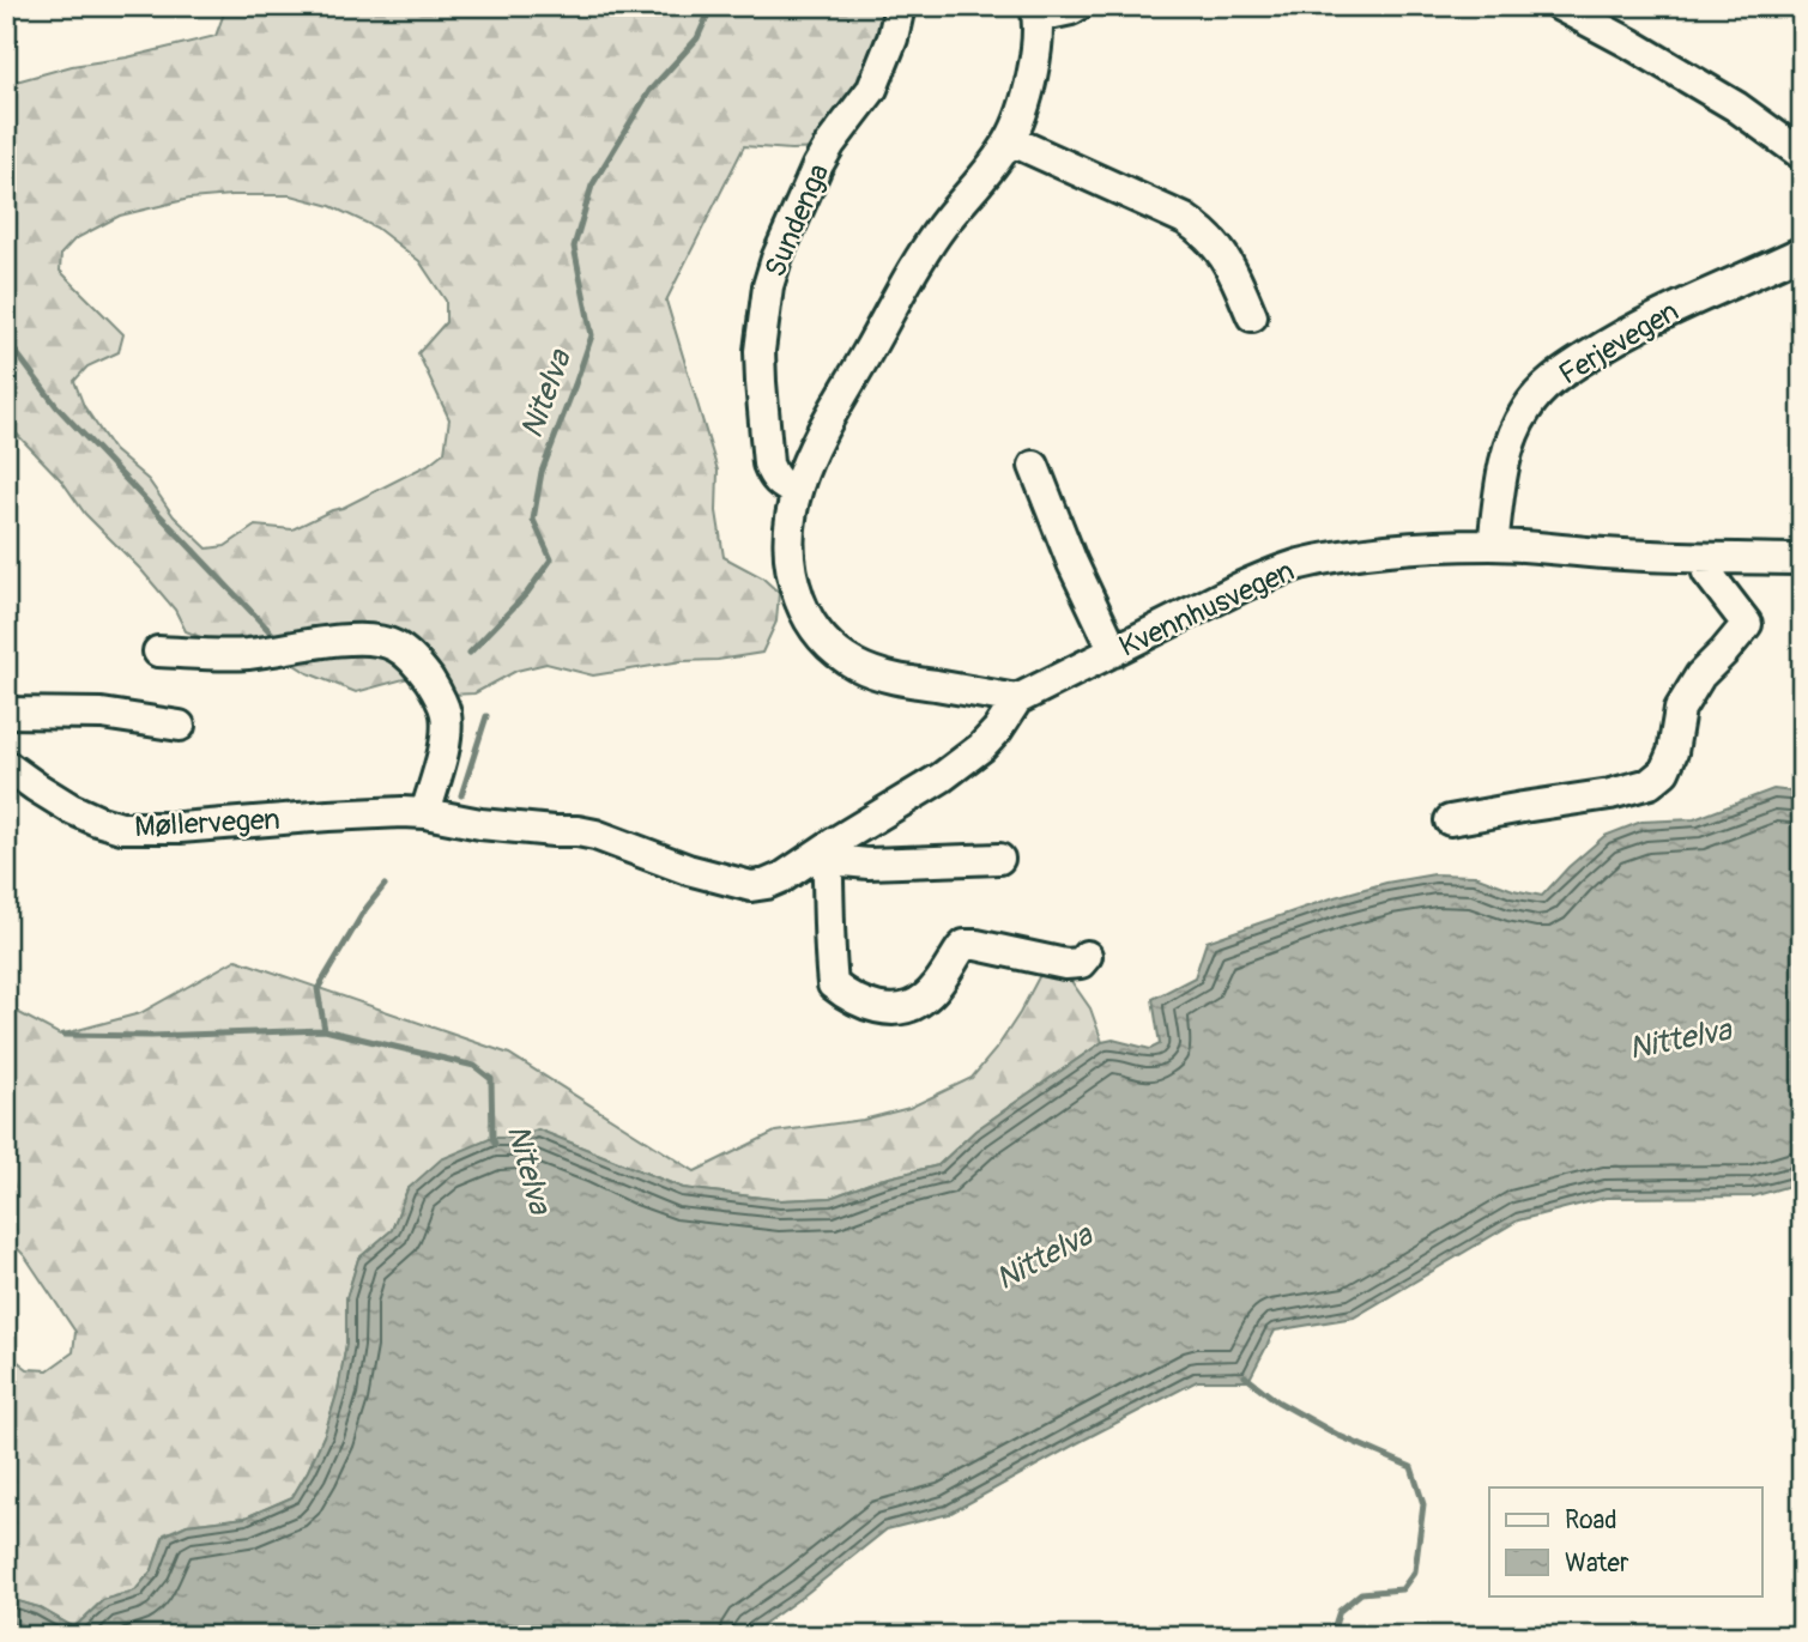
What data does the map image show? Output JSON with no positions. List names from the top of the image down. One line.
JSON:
{"streets":{"street":["Sundenga","Ferjevegen","Kvennhusvegen","Møllervegen"]},"crossings":[["Ferjevegen","Kvennhusvegen"],["Kvennhusvegen","Møllervegen"]],"water":["Nitelva","Nittelva"],"legend":["Road","Water"]}
